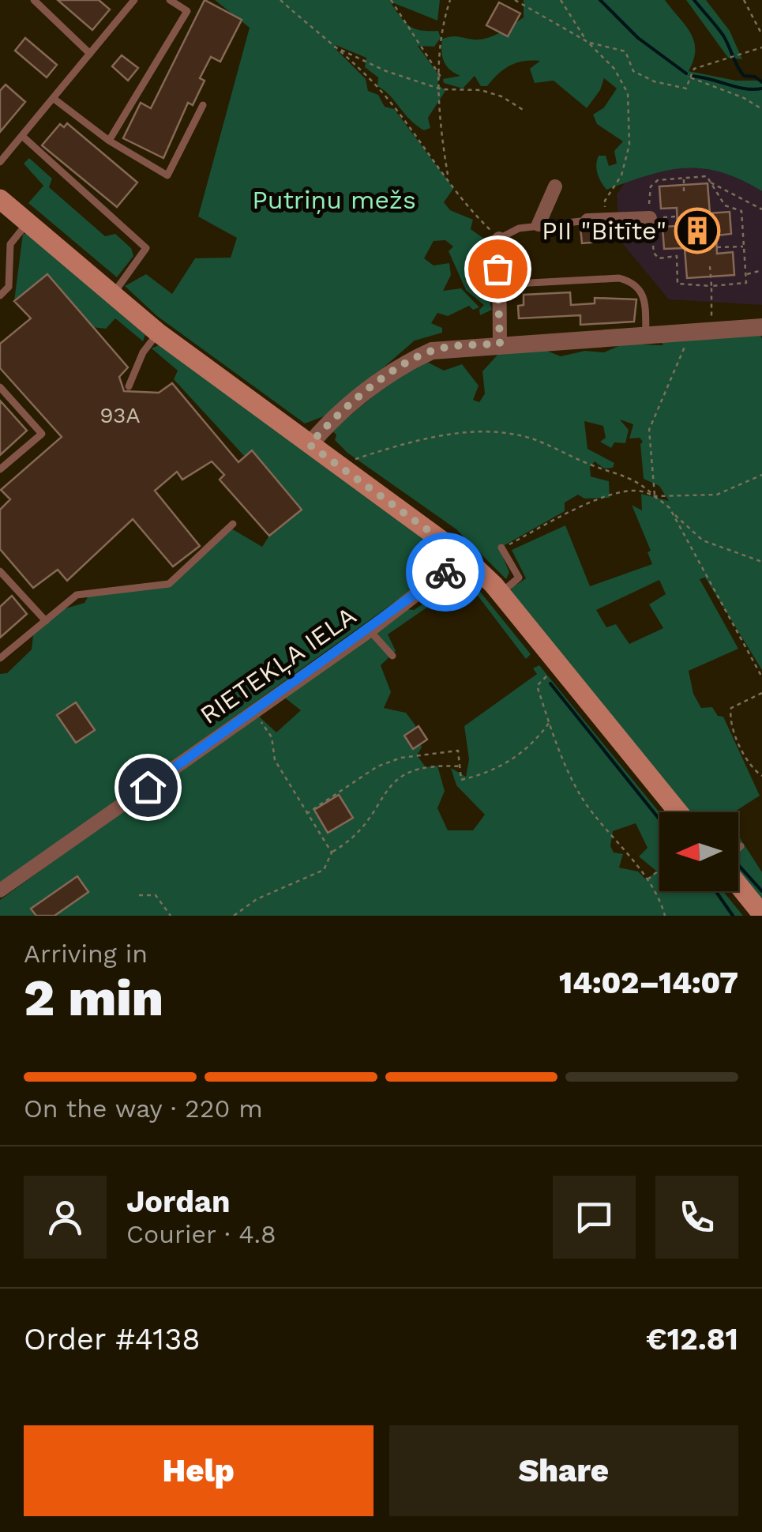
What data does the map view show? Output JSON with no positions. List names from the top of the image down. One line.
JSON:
{"streets":{"street":["RIETEKĻA IELA"]},"parks":["Putriņu mežs"],"places":{"building":["PII \"Bitīte\""]},"house_numbers":["93A"],"north":"left","page":{"heading":["2 min","Arriving in","14:02–14:07"],"panel":["Jordan","Courier · 4.8","Order #4138","€12.81"],"bar":"On the way · 220 m","buttons":["Help","Share"]}}
